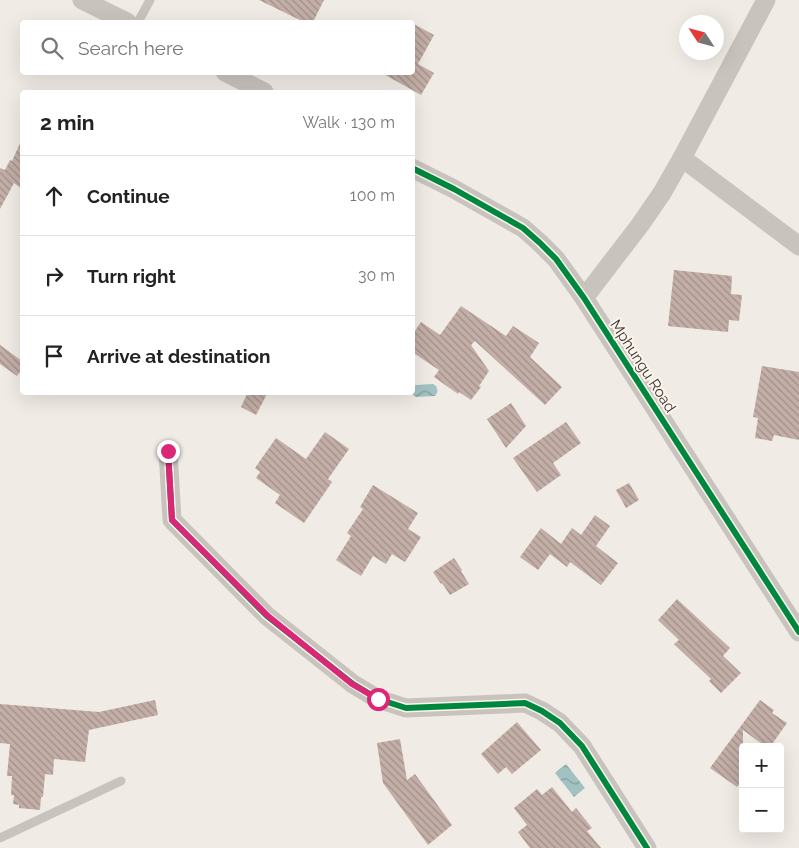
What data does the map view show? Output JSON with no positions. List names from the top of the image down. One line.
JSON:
{"streets":{"street":["Mphungu Road"]},"north":"top left","page":{"search":"Search here","heading":["2 min","Walk · 130 m"],"list":[["Continue","100 m"],["Turn right","30 m"],"Arrive at destination"],"map_buttons":["+","−"]}}
